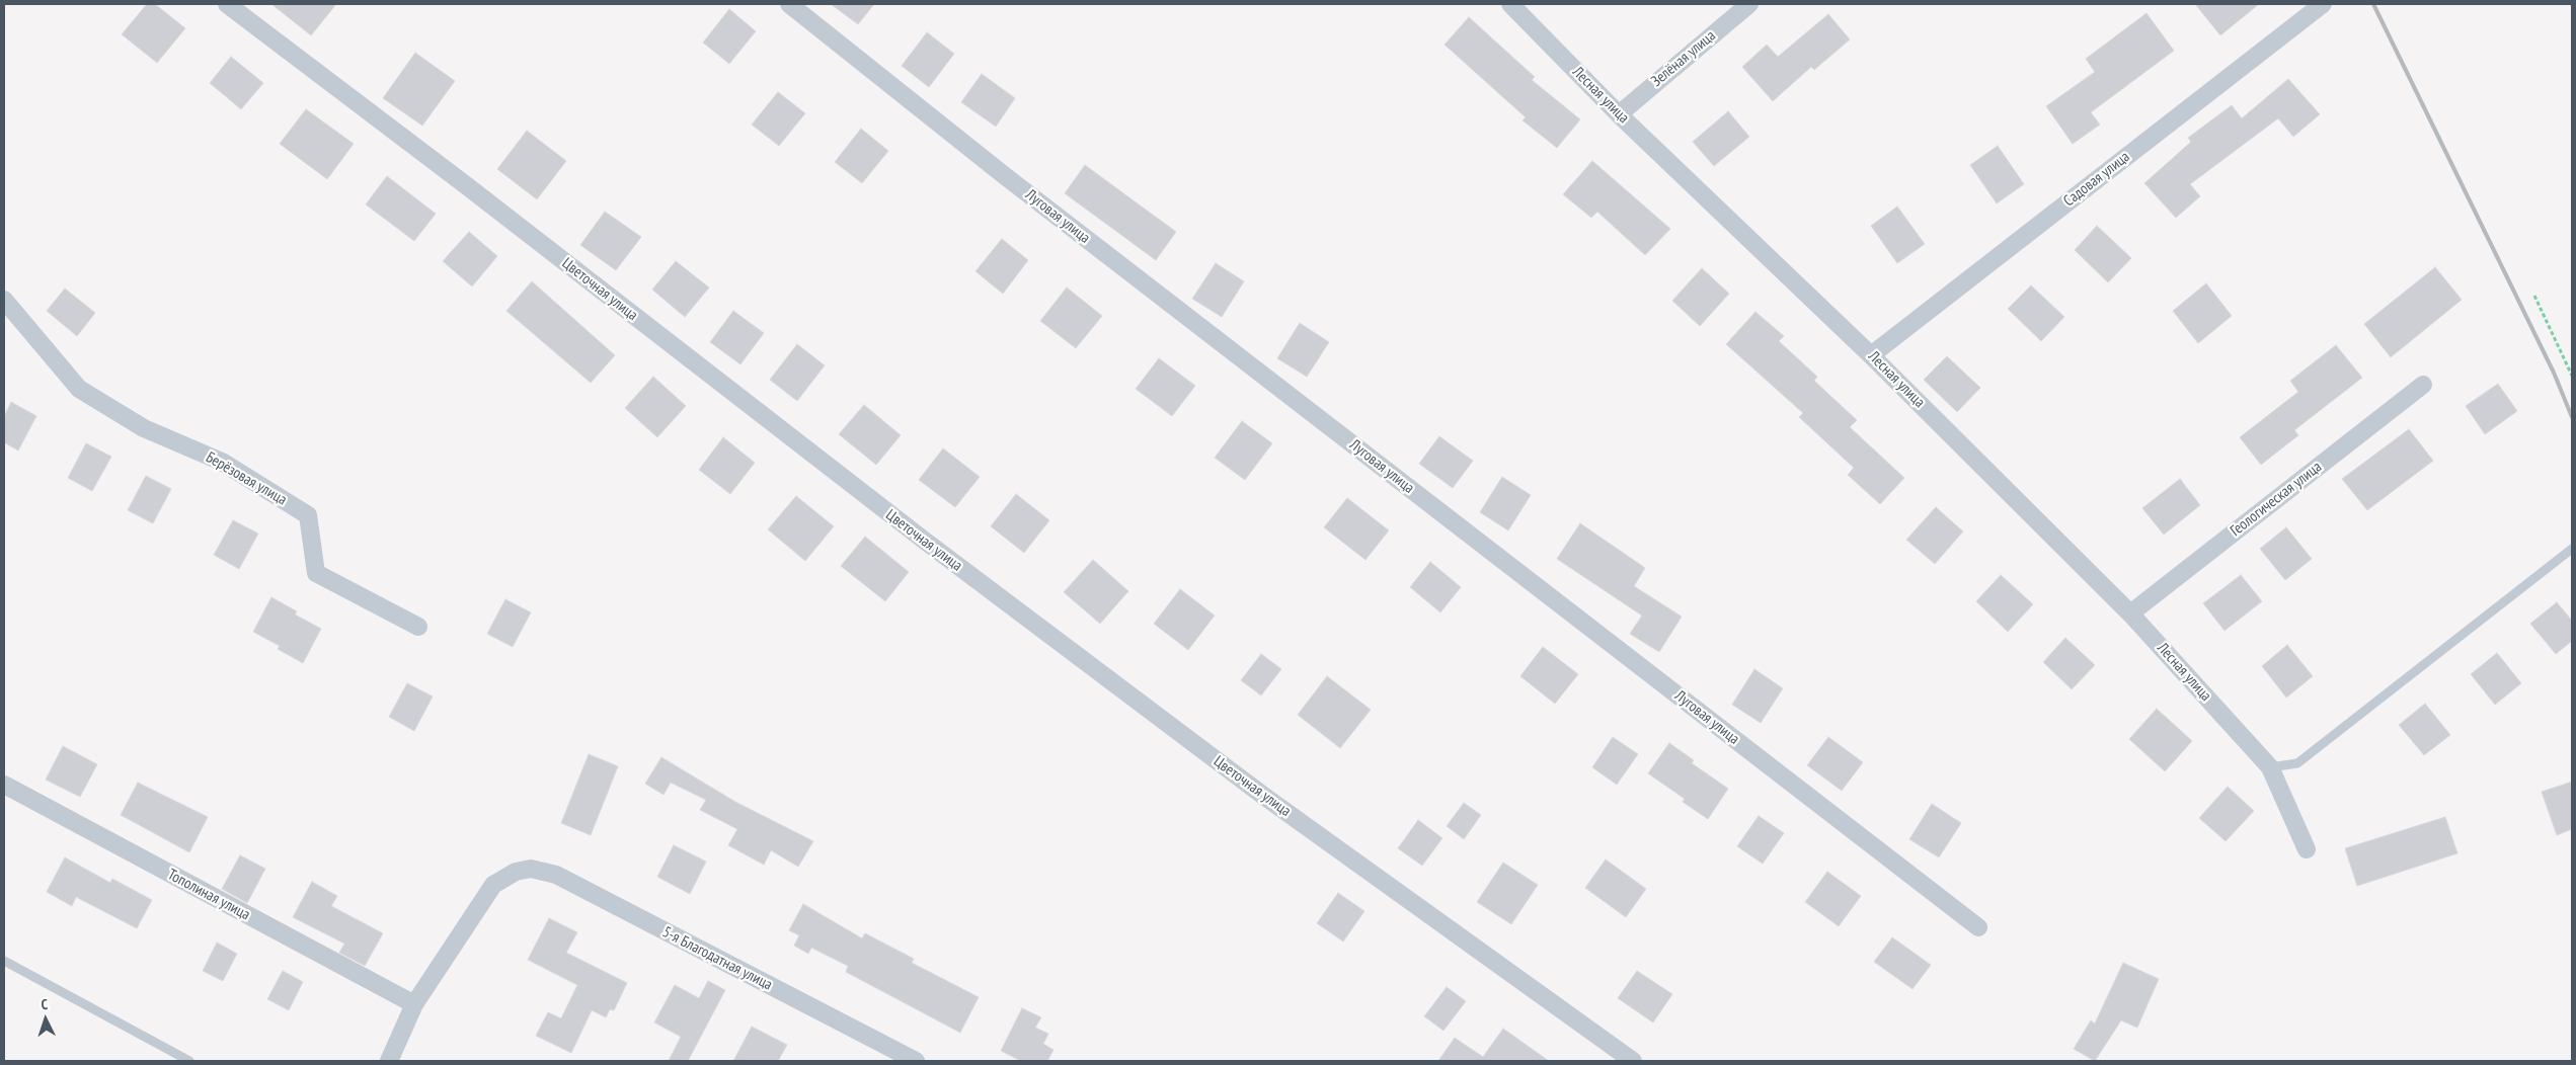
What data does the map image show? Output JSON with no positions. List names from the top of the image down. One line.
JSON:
{"streets":{"street":["Зелёная улица","Лесная улица","Садовая улица","Луговая улица","Цветочная улица","Берёзовая улица","Геологическая улица","Тополиная улица","5-я Благодатная улица"]},"crossings":[["Зелёная улица","Лесная улица"],["Лесная улица","Садовая улица"],["Лесная улица","Геологическая улица"],["Тополиная улица","5-я Благодатная улица"]],"north":"top"}
